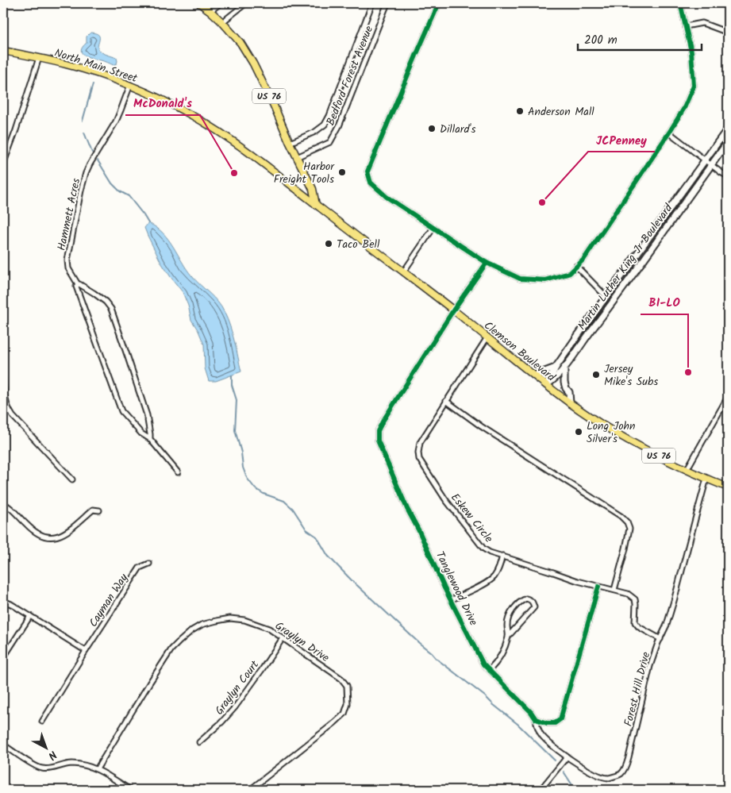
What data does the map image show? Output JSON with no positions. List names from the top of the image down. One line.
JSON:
{"streets":{"main road":["North Main Street","US 76","Clemson Boulevard"],"street":["Bedford Forest Avenue","Hammett Acres","Martin Luther King Jr Boulevard","Eskew Circle","Tanglewood Drive","Cayman Way","Graylyn Drive","Graylyn Court","Forest Hill Drive"]},"crossings":[["North Main Street","US 76"],["North Main Street","Hammett Acres"],["North Main Street","Clemson Boulevard"],["Bedford Forest Avenue","US 76"],["US 76","Clemson Boulevard"],["Martin Luther King Jr Boulevard","Clemson Boulevard"],["Clemson Boulevard","Eskew Circle"],["Clemson Boulevard","Tanglewood Drive"],["Clemson Boulevard","Forest Hill Drive"],["Eskew Circle","Forest Hill Drive"],["Tanglewood Drive","Forest Hill Drive"],["Graylyn Drive","Graylyn Court"]],"places":["Anderson Mall","Dillard's","Harbor Freight Tools","McDonald's","JCPenney","Taco Bell","BI-LO","Jersey Mike's Subs","Long John Silver's"],"scale_bar":"200 m","north":"bottom right"}
